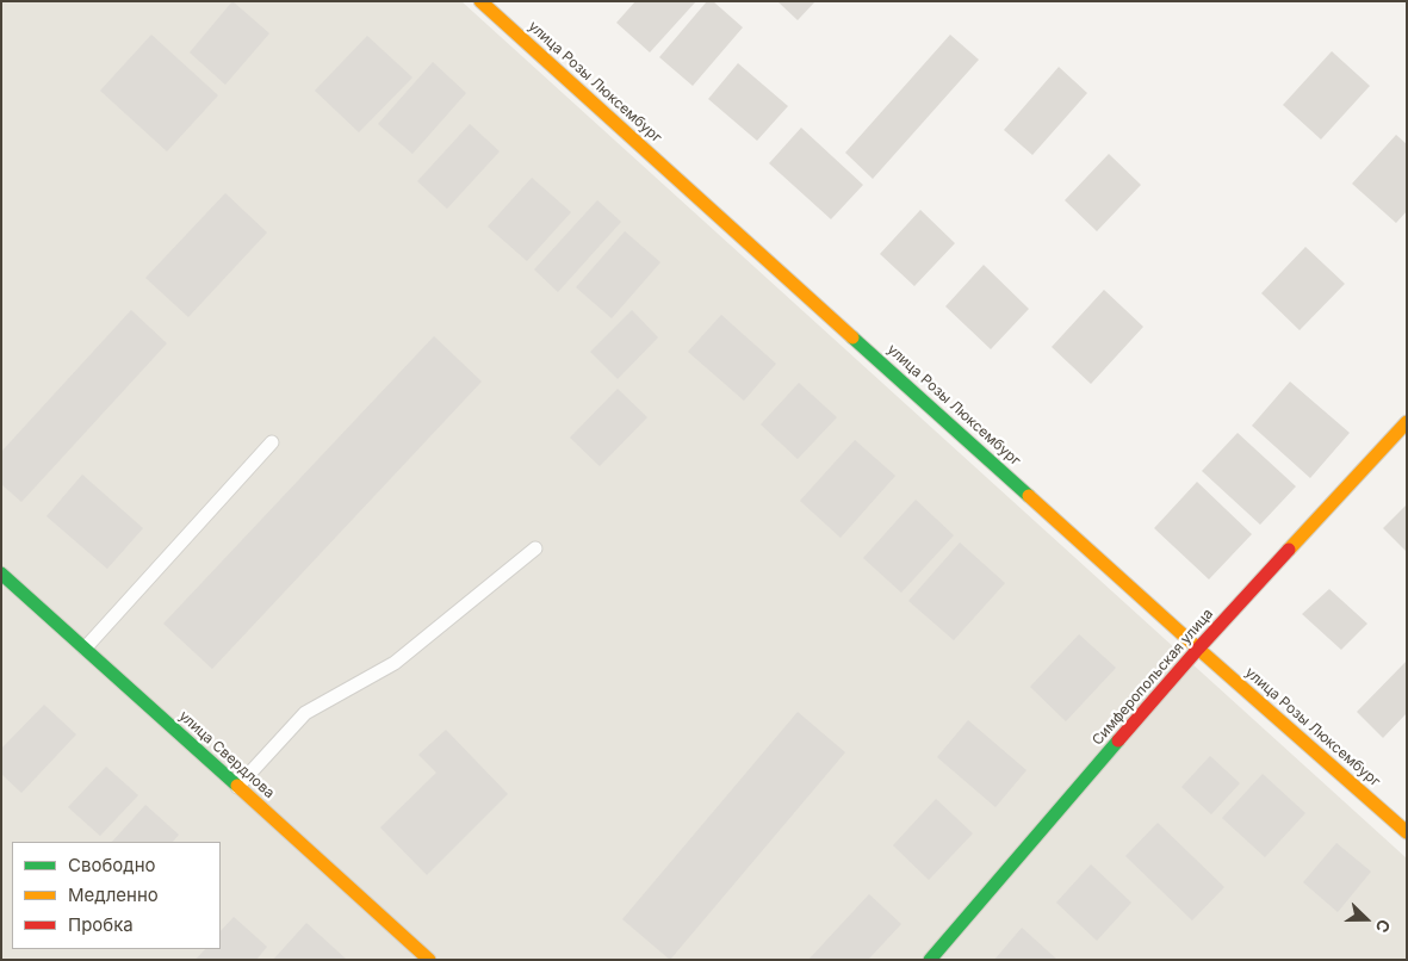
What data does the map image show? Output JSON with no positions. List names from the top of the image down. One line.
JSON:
{"streets":{"street":["улица Розы Люксембург","Симферопольская улица","улица Свердлова"]},"crossings":[["улица Розы Люксембург","Симферопольская улица"]],"legend":["Свободно","Медленно","Пробка"],"north":"right"}
